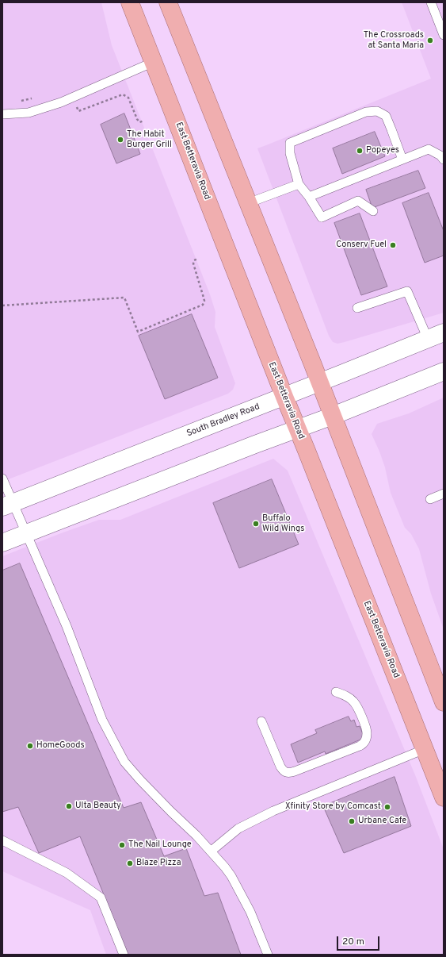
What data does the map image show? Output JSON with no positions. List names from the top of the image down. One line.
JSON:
{"streets":{"highway":["East Betteravia Road"],"street":["South Bradley Road"]},"crossings":[["East Betteravia Road","South Bradley Road"]],"places":["The Crossroads at Santa Maria","The Habit Burger Grill","Popeyes","Conserv Fuel","Buffalo Wild Wings","HomeGoods","Ulta Beauty","Xfinity Store by Comcast","Urbane Cafe","The Nail Lounge","Blaze Pizza"],"scale_bar":"20 m"}
